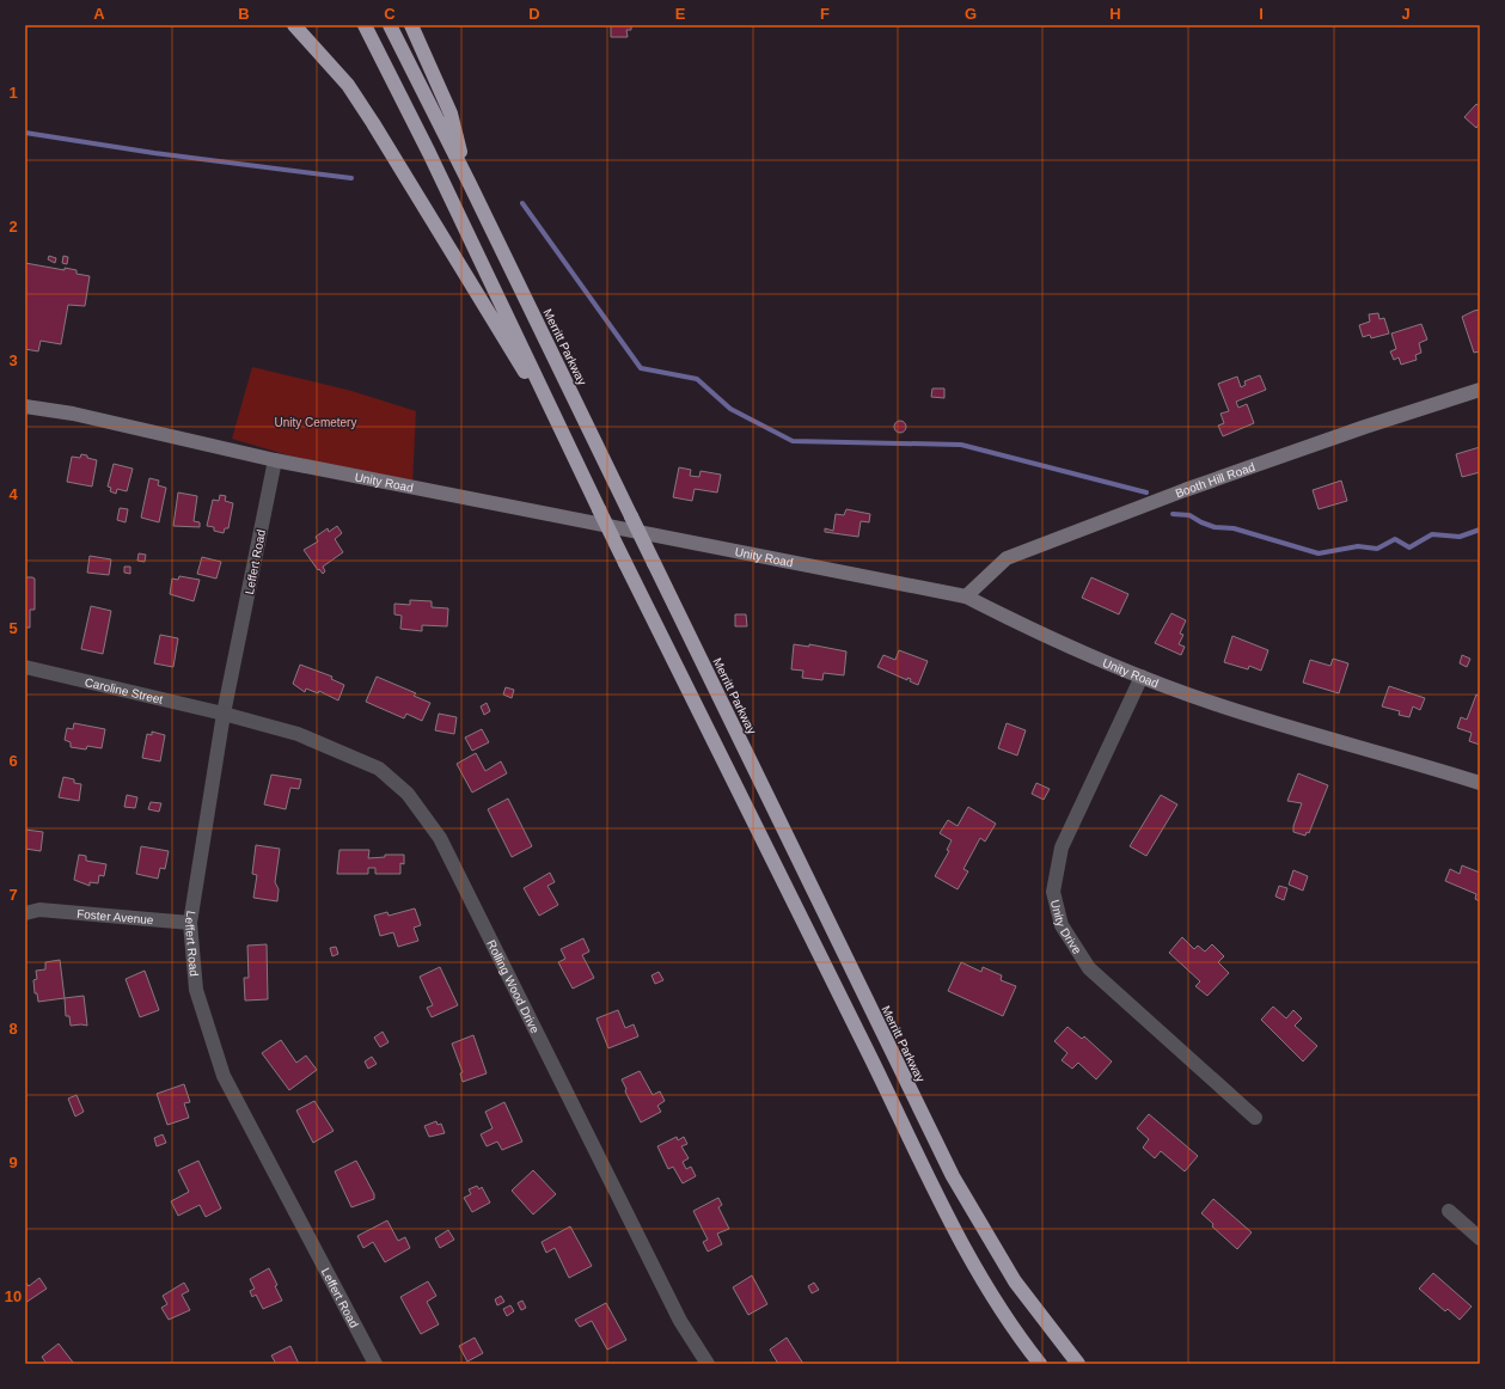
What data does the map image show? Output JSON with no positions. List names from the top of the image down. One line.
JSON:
{"streets":{"highway":["Merritt Parkway"],"main road":["Booth Hill Road","Unity Road"],"street":["Leffert Road","Caroline Street","Foster Avenue","Unity Drive","Rolling Wood Drive"]},"crossings":[["Booth Hill Road","Unity Road"],["Unity Road","Leffert Road"],["Unity Road","Unity Drive"],["Leffert Road","Caroline Street"],["Leffert Road","Foster Avenue"],["Leffert Road","Rolling Wood Drive"],["Caroline Street","Rolling Wood Drive"]],"parks":["Unity Cemetery"],"grid":{"columns":["A","B","C","D","E","F","G","H","I","J"],"rows":["1","2","3","4","5","6","7","8","9","10"]}}
